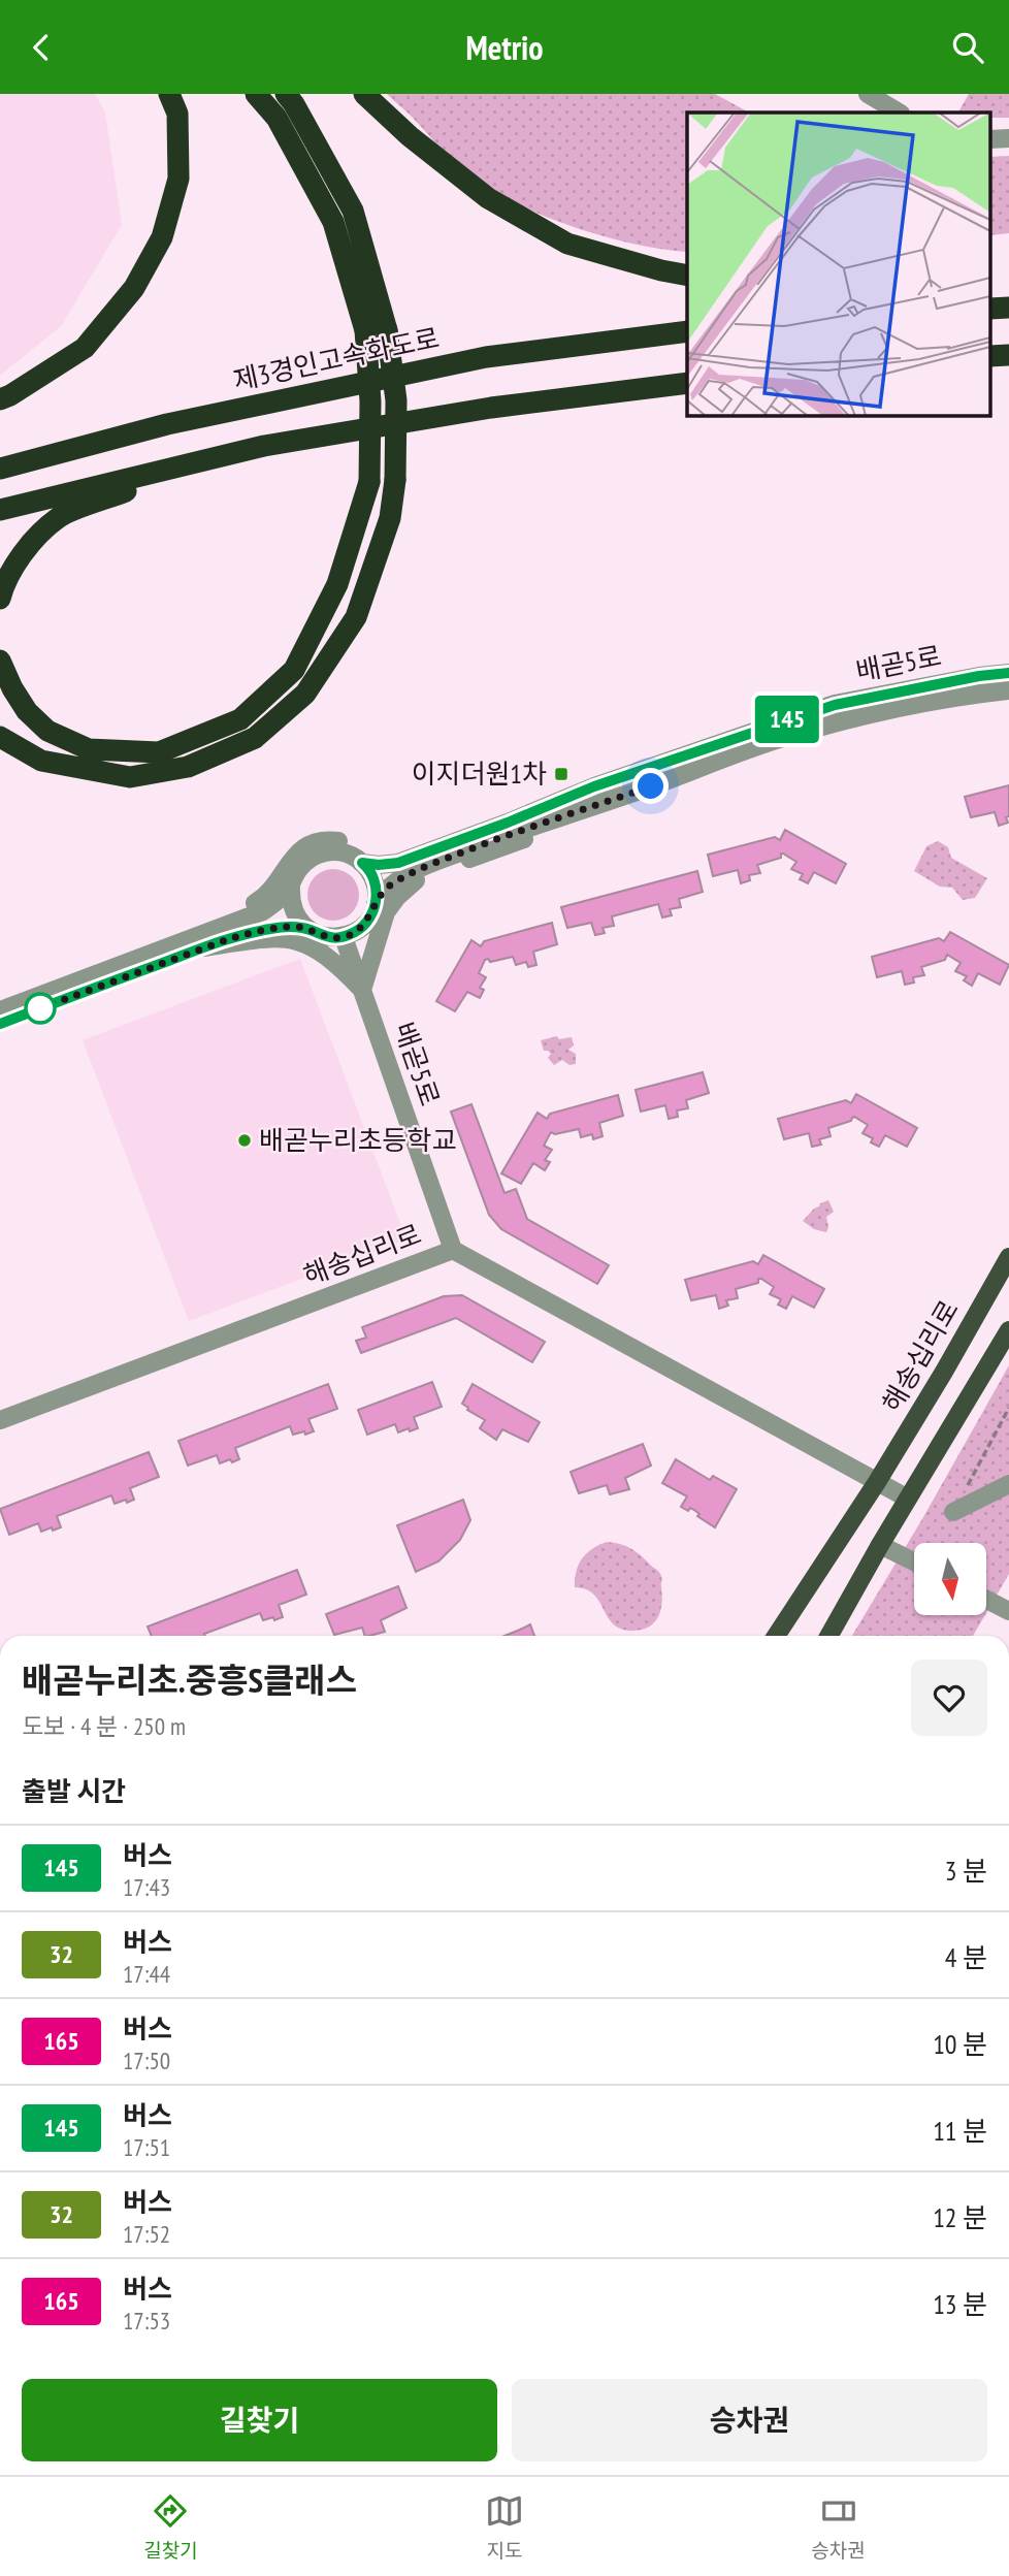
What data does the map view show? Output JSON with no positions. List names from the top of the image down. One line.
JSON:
{"streets":{"highway":["제3경인고속화도로"],"main road":["해송십리로"],"street":["배곧5로"]},"crossings":[["배곧5로","해송십리로"]],"places":{"transit":["이지더원1차"],"other":["배곧누리초등학교"]},"lines":["bus line 145"],"north":"bottom","page":{"header":"Metrio","on_map":"145","heading":[["배곧누리초.중흥S클래스","도보 · 4 분 · 250 m"],"출발 시간"],"list":[{"mark":"145","name":"버스","note":"17:43","value":"3 분"},{"mark":"32","name":"버스","note":"17:44","value":"4 분"},{"mark":"165","name":"버스","note":"17:50","value":"10 분"},{"mark":"145","name":"버스","note":"17:51","value":"11 분"},{"mark":"32","name":"버스","note":"17:52","value":"12 분"},{"mark":"165","name":"버스","note":"17:53","value":"13 분"}],"buttons":["길찾기","승차권"],"tabs":["길찾기","지도","승차권"]}}
